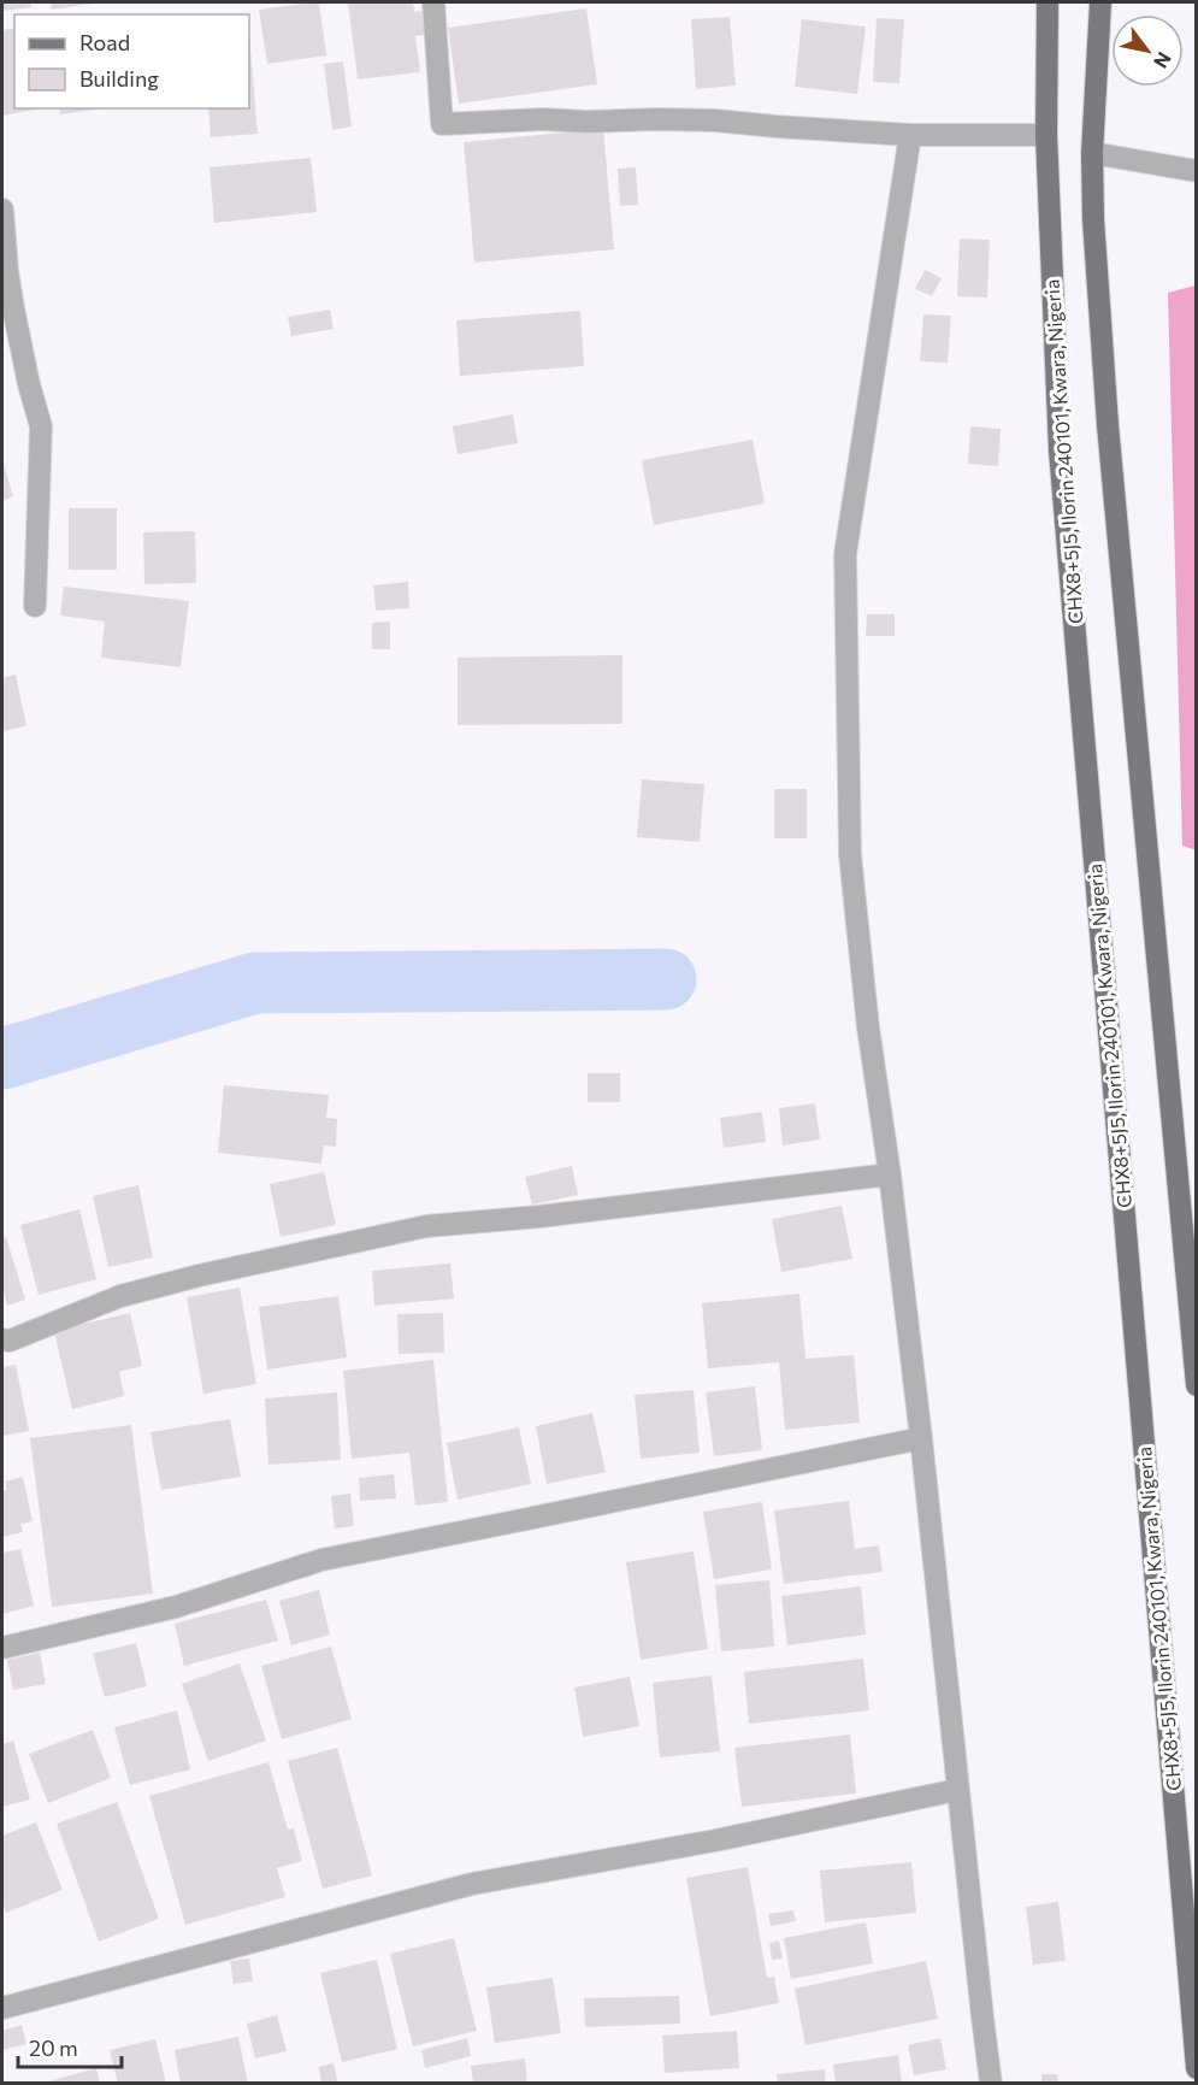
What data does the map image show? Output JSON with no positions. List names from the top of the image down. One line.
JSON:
{"streets":{"main road":["CHX8+5J5, Ilorin 240101, Kwara, Nigeria"]},"legend":["Road","Building"],"scale_bar":"20 m","north":"bottom right"}
